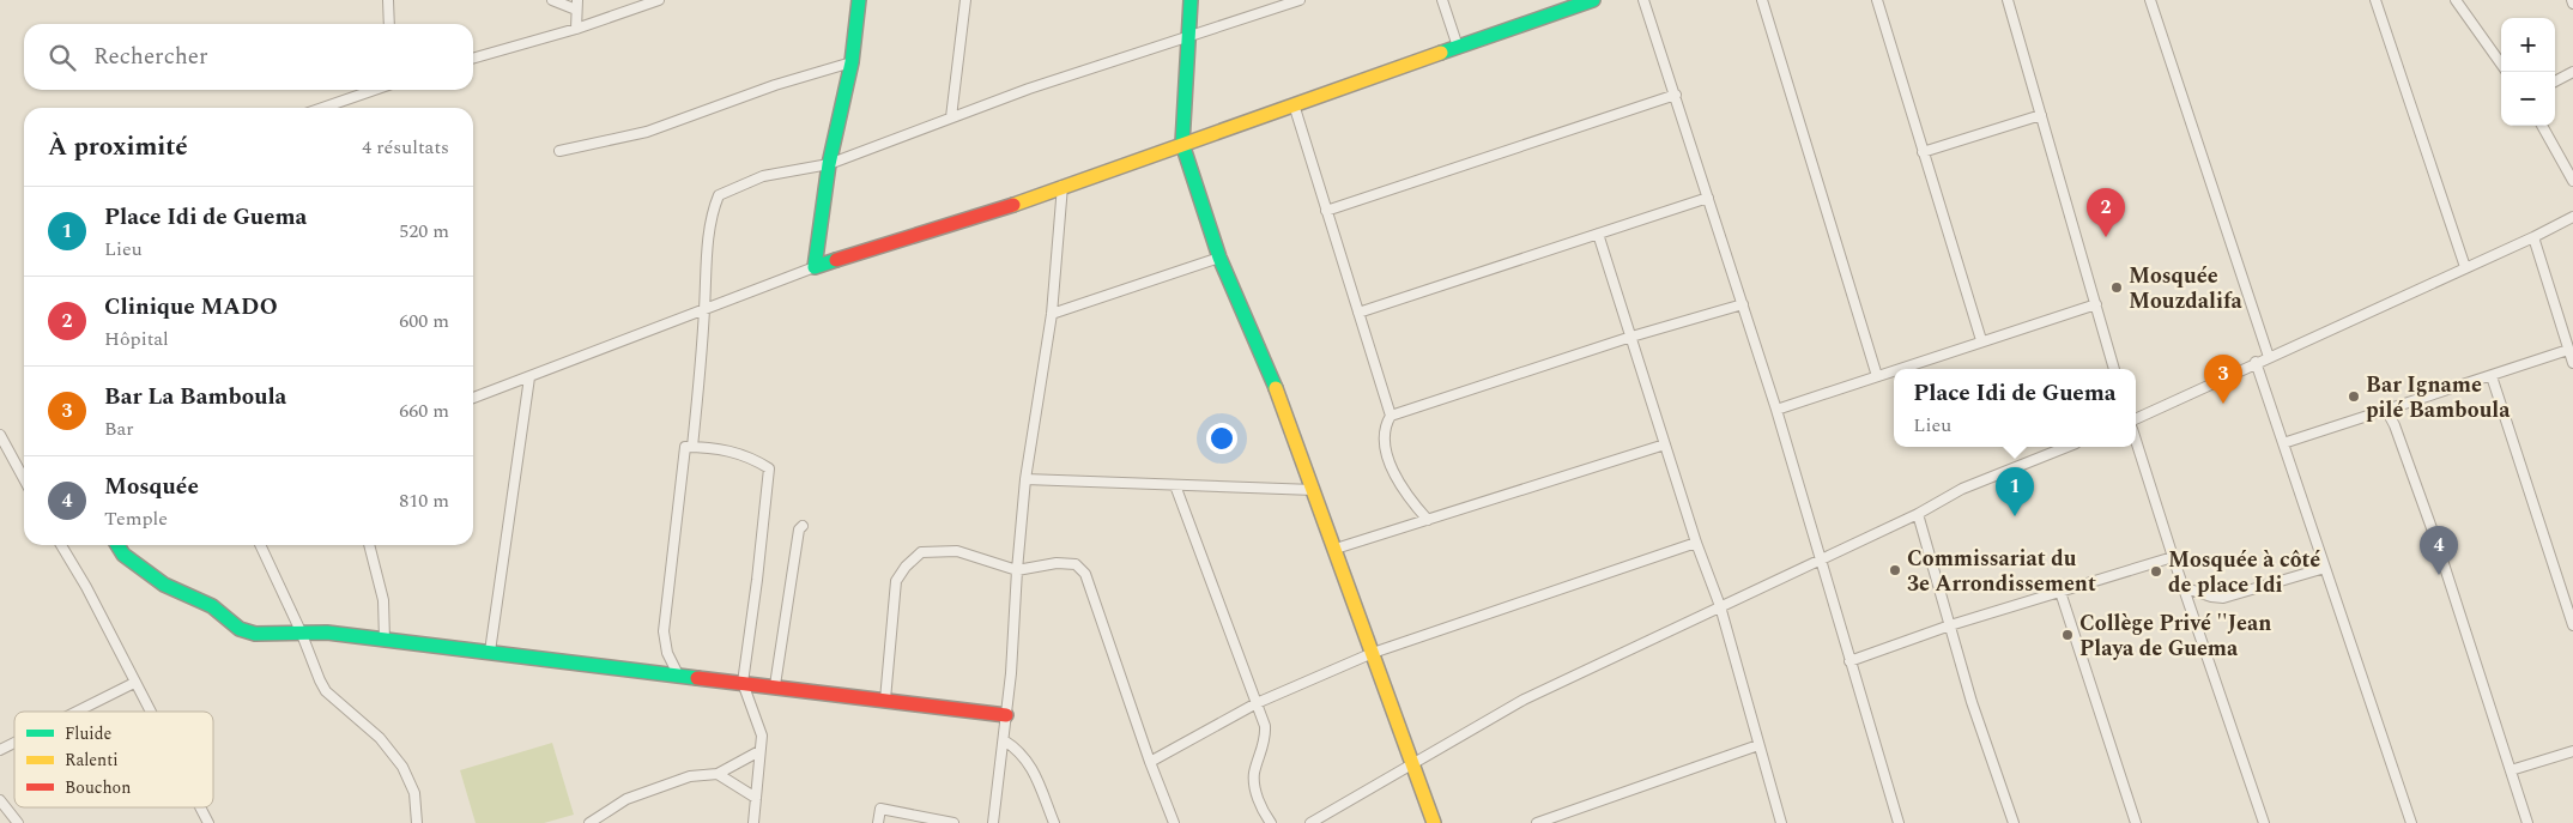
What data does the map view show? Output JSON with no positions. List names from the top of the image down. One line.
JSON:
{"places":["Mosquée Mouzdalifa","Bar Igname pilé Bamboula","Commissariat du 3e Arrondissement","Mosquée à côté de place Idi","Collège Privé ''Jean Playa de Guema"],"legend":["Fluide","Ralenti","Bouchon"],"page":{"map_buttons":["+","−"],"search":"Rechercher","heading":["À proximité","4 résultats"],"list":[{"mark":"1","name":"Place Idi de Guema","note":"Lieu","value":"520 m"},{"mark":"2","name":"Clinique MADO","note":"Hôpital","value":"600 m"},{"mark":"3","name":"Bar La Bamboula","note":"Bar","value":"660 m"},{"mark":"4","name":"Mosquée","note":"Temple","value":"810 m"}],"pins":["2","3","1","4"],"popup":["Place Idi de Guema","Lieu"]}}
